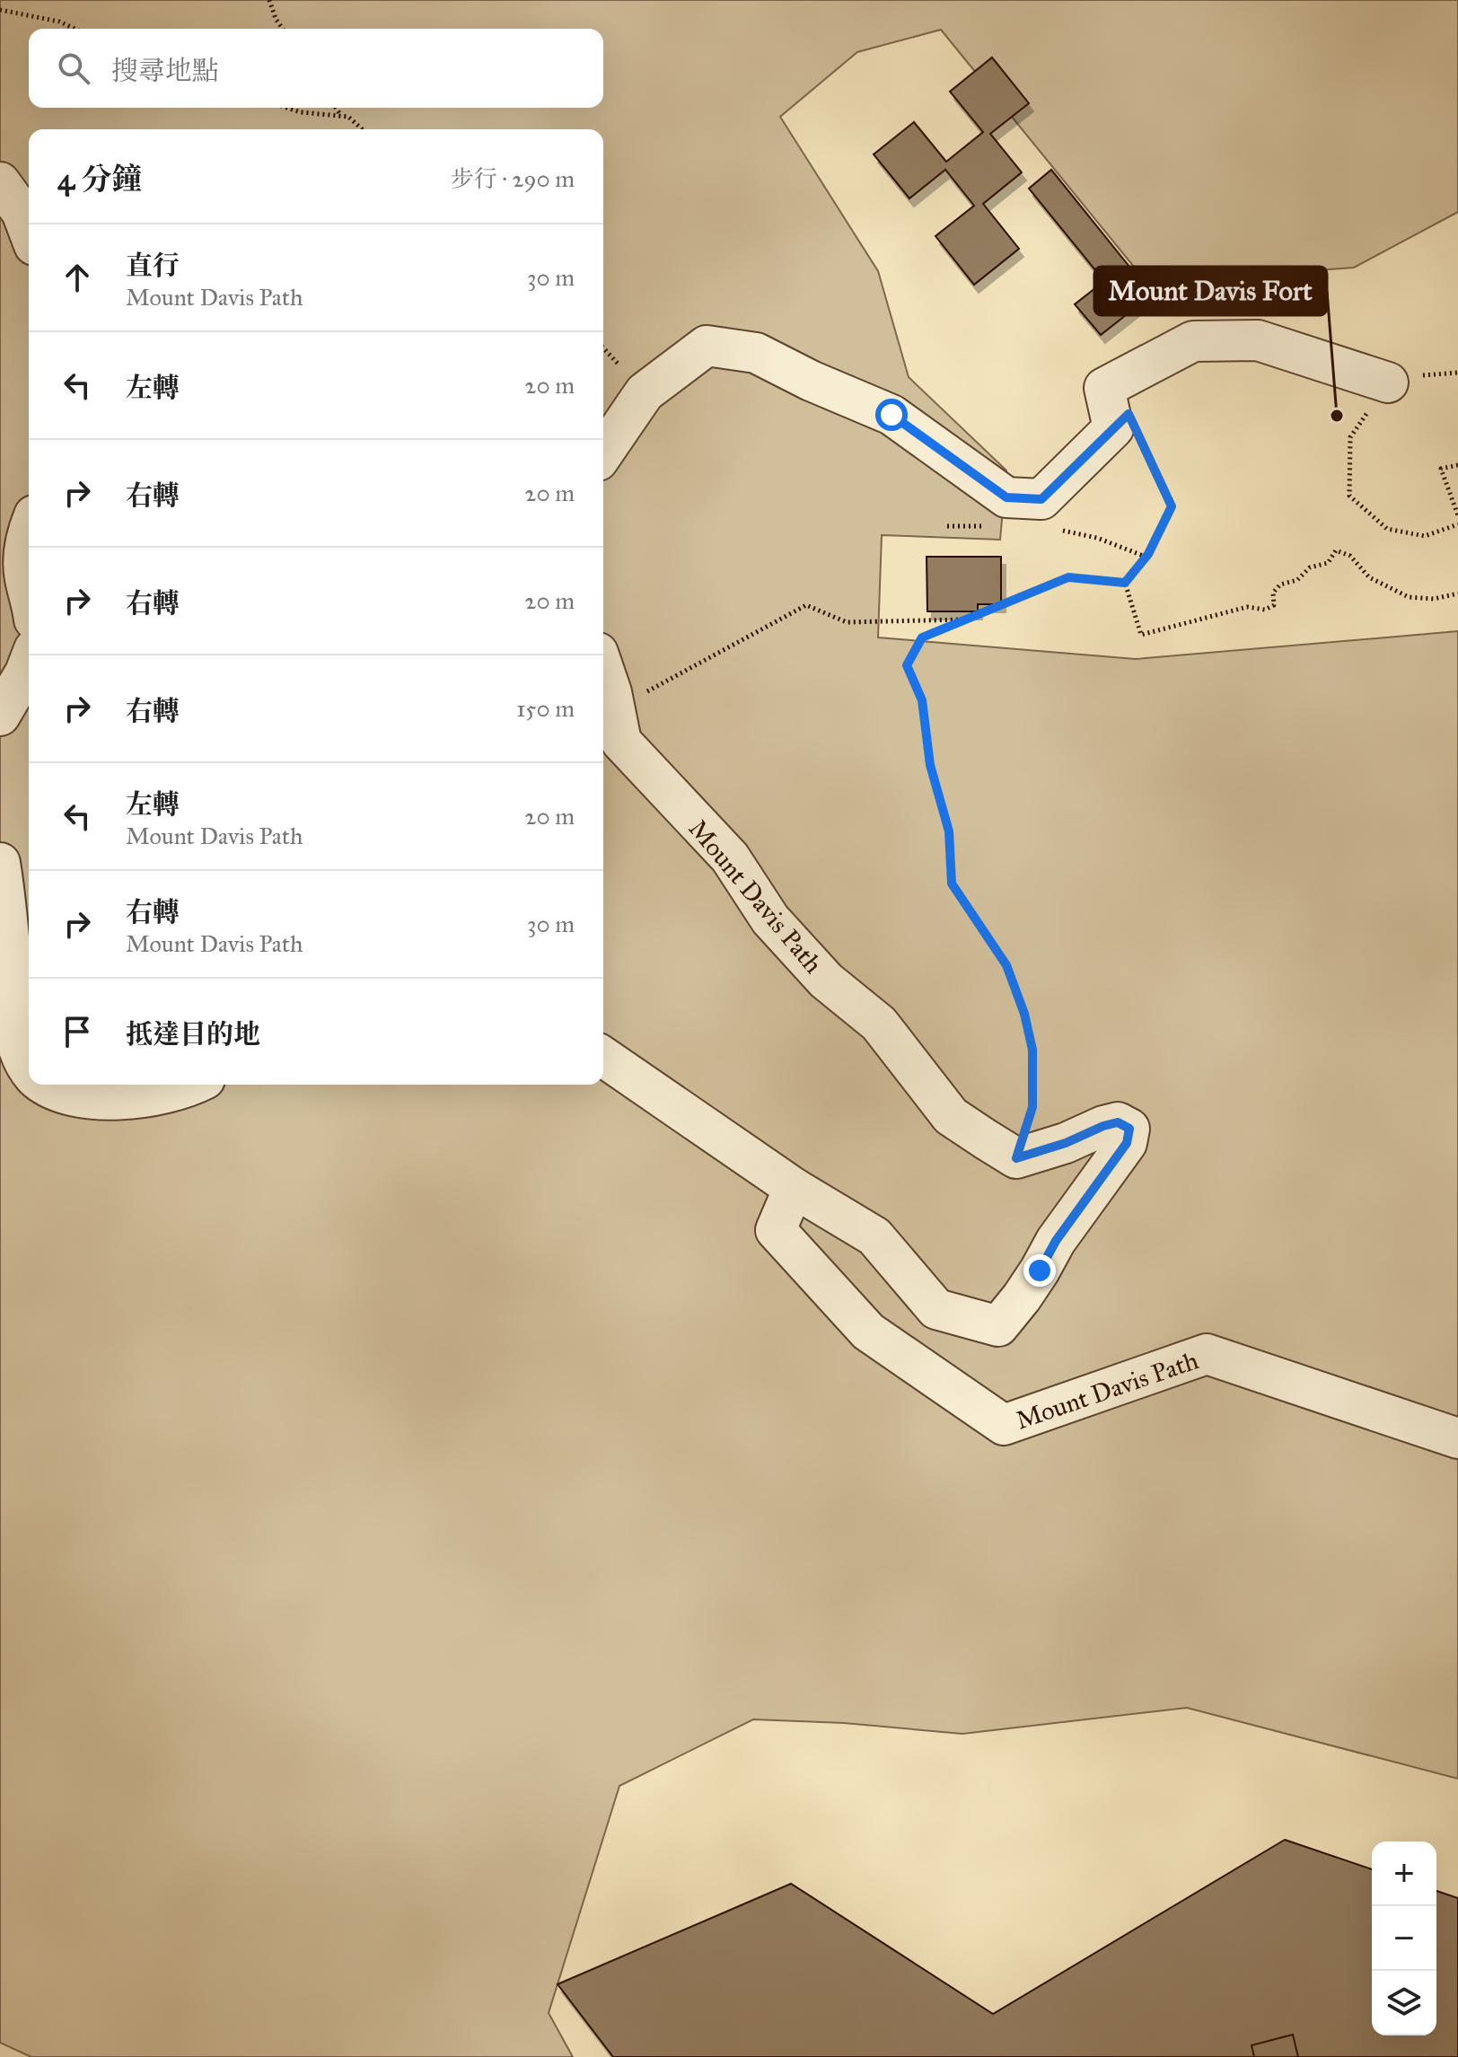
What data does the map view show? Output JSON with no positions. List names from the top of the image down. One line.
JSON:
{"streets":{"lane":["Mount Davis Path"]},"places":["Mount Davis Fort"],"page":{"search":"搜尋地點","heading":["4 分鐘","步行 · 290 m"],"list":[["直行","Mount Davis Path","30 m"],["左轉","20 m"],["右轉","20 m"],["右轉","20 m"],["右轉","150 m"],["左轉","Mount Davis Path","20 m"],["右轉","Mount Davis Path","30 m"],"抵達目的地"],"map_buttons":["+","−"]}}
